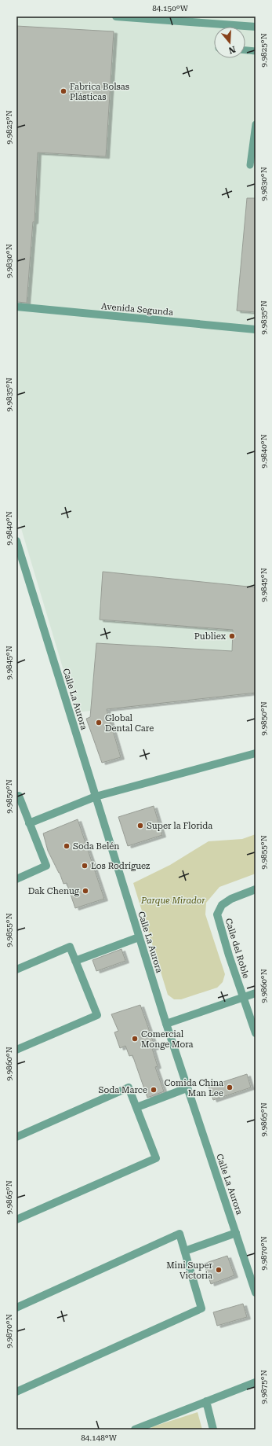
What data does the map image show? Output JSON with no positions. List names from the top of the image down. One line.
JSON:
{"streets":{"street":["Avenida Segunda","Calle La Aurora","Calle del Roble"]},"parks":["Parque Mirador"],"places":["Fabrica Bolsas Plásticas","Publiex","Global Dental Care","Super la Florida","Soda Belén","Los Rodríguez","Dak Chenug","Comercial Monge Mora","Comida China Man Lee","Soda Marce","Mini Super Victoria"],"north":"bottom","coordinates":["84.150°W","9.9825°N","9.9830°N","9.9835°N","9.9840°N","9.9845°N","9.9850°N","9.9855°N","9.9860°N","9.9865°N","9.9870°N","9.9875°N","84.148°W"]}
